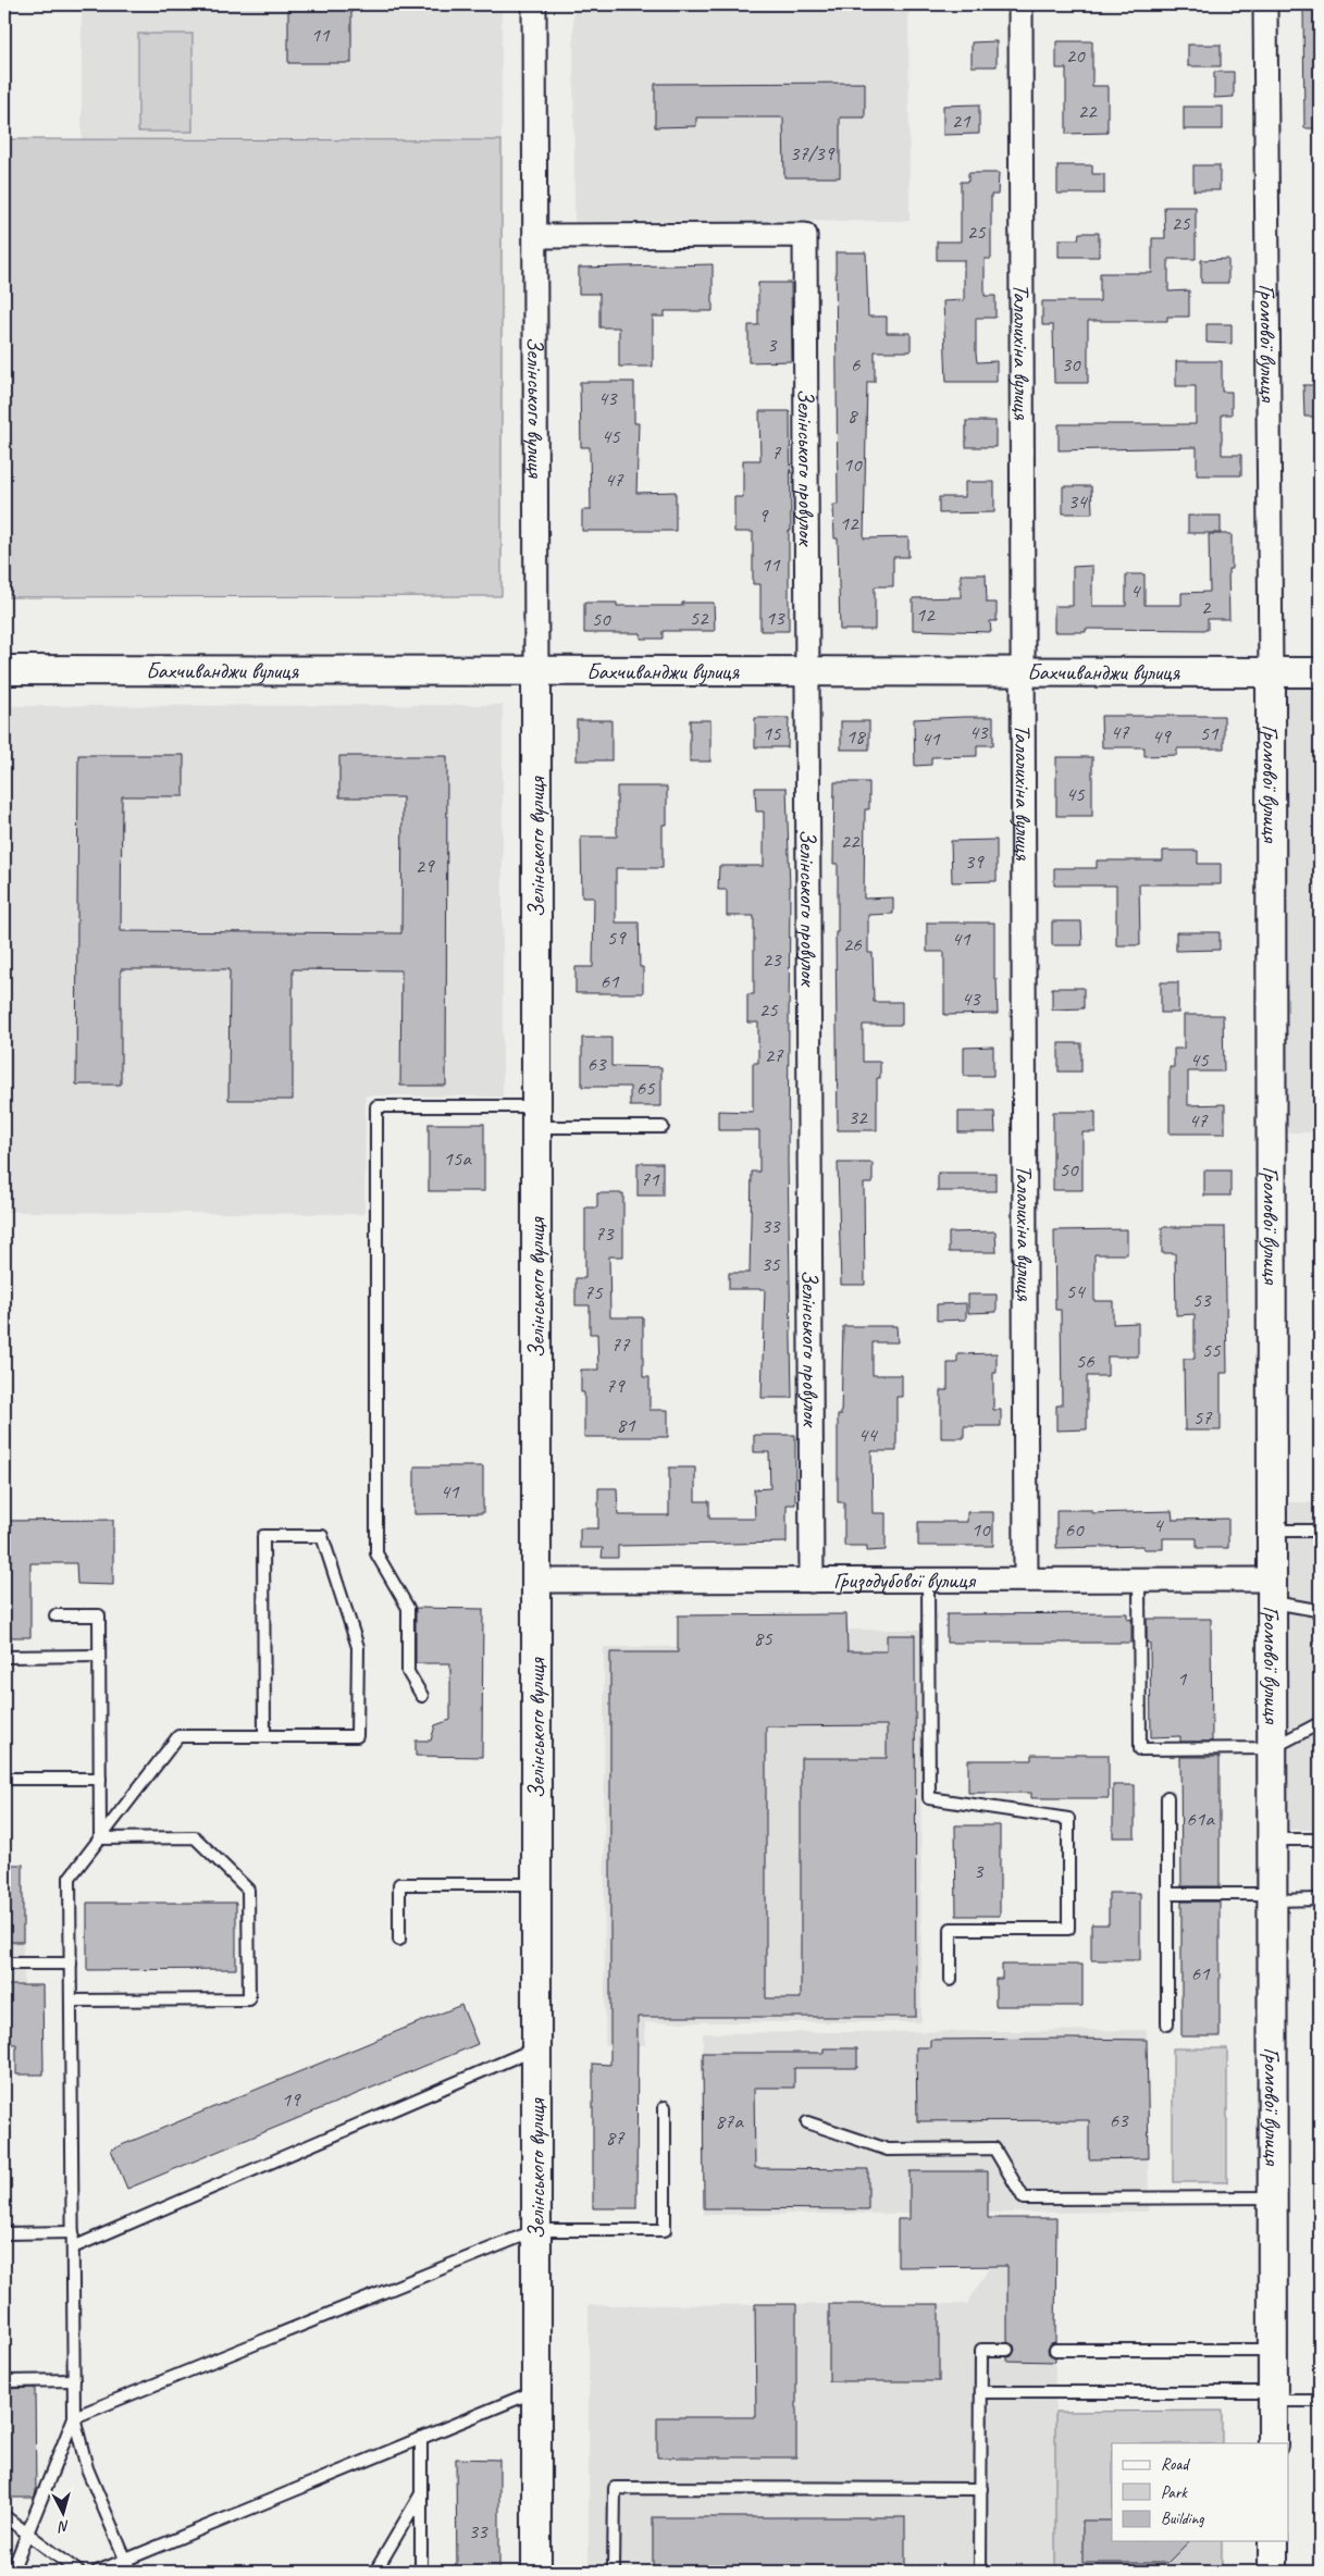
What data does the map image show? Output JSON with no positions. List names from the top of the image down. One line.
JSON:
{"streets":{"street":["Громової вулиця","Талалихіна вулиця","Зелінського вулиця","Зелінського провулок","Бахчиванджи вулиця","Гризодубової вулиця"]},"crossings":[["Громової вулиця","Бахчиванджи вулиця"],["Громової вулиця","Гризодубової вулиця"],["Талалихіна вулиця","Бахчиванджи вулиця"],["Талалихіна вулиця","Гризодубової вулиця"],["Зелінського вулиця","Зелінського провулок"],["Зелінського вулиця","Бахчиванджи вулиця"],["Зелінського вулиця","Гризодубової вулиця"],["Зелінського провулок","Бахчиванджи вулиця"],["Зелінського провулок","Гризодубової вулиця"]],"house_numbers":["11","20","22","21","37/39","25","25","3","6","30","43","8","45","7","10","47","34","9","12","11","4","2","12","52","13","50","43","47","15","51","18","49","41","45","22","39","29","59","41","26","23","61","43","25","27","45","63","65","32","47","15а","50","71","33","73","35","54","75","53","77","55","56","79","57","81","44","41","4","10","60","85","1","61а","3","61","19","63","87а","87","33"],"legend":["Road","Park","Building"],"north":"bottom"}
